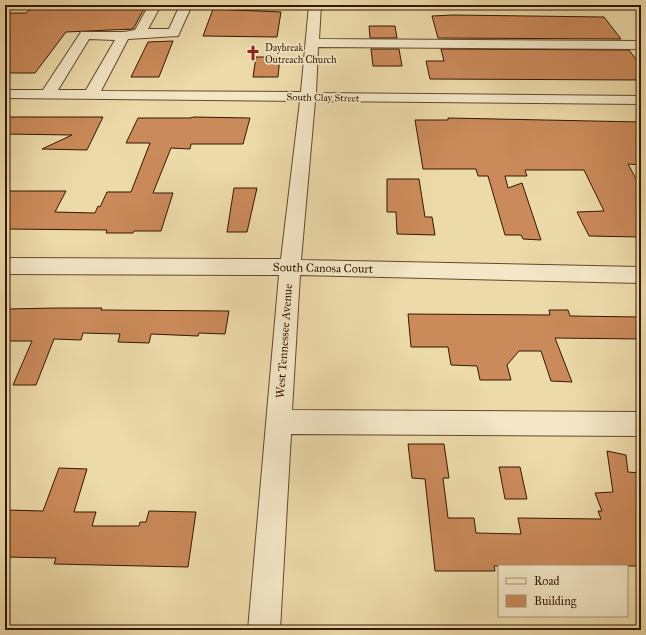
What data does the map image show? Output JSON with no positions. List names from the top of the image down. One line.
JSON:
{"streets":{"street":["South Clay Street","South Canosa Court","West Tennessee Avenue"]},"crossings":[["South Clay Street","West Tennessee Avenue"],["South Canosa Court","West Tennessee Avenue"]],"places":{"church":["Daybreak Outreach Church"]},"legend":["Road","Building"]}
